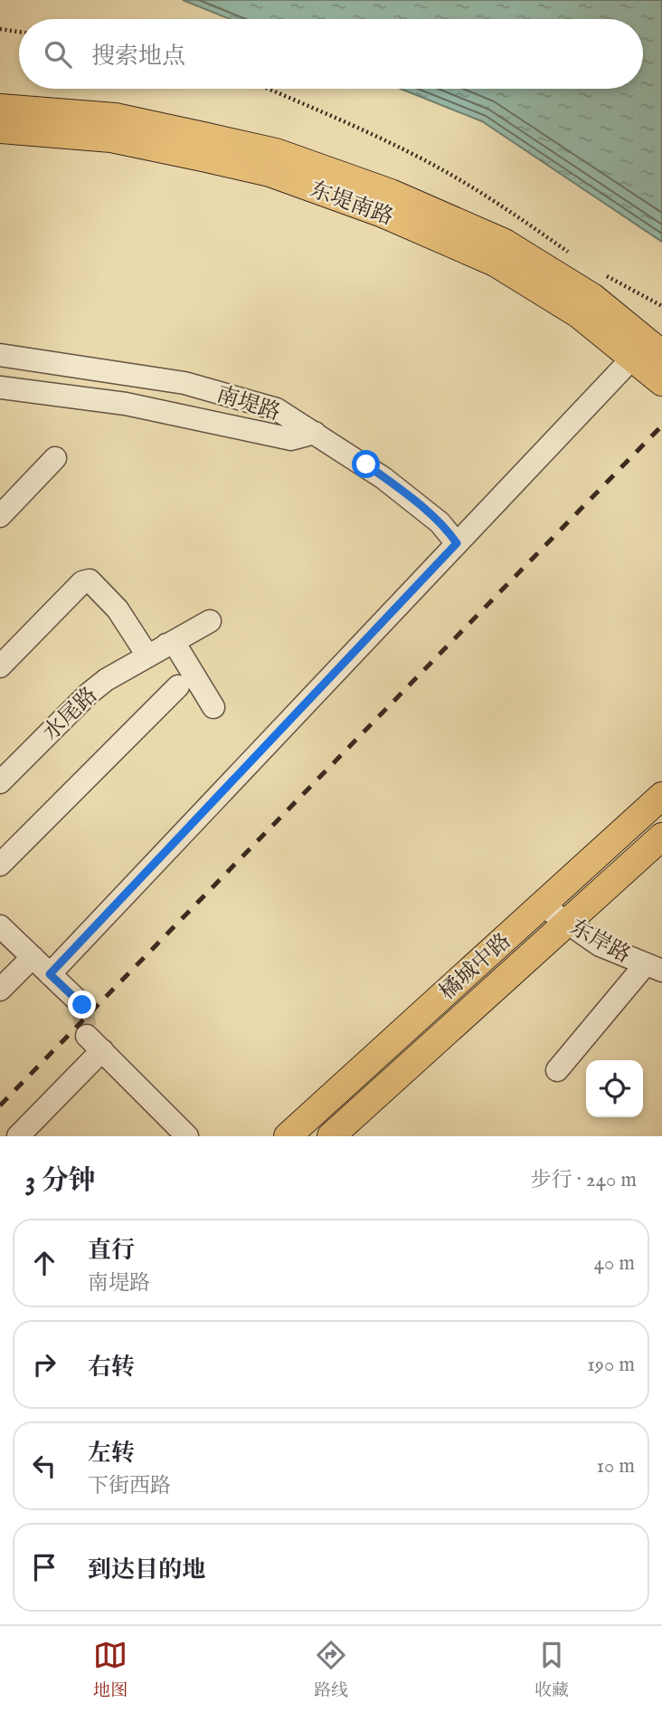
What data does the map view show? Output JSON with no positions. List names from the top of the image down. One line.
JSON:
{"streets":{"main road":["东堤南路","橘城中路"],"street":["南堤路","水尾路","东岸路"]},"crossings":[["东岸路","橘城中路"]],"page":{"search":"搜索地点","heading":["3 分钟","步行 · 240 m"],"list":[["直行","南堤路","40 m"],["右转","190 m"],["左转","下街西路","10 m"],"到达目的地"],"nav":["地图","路线","收藏"]}}
